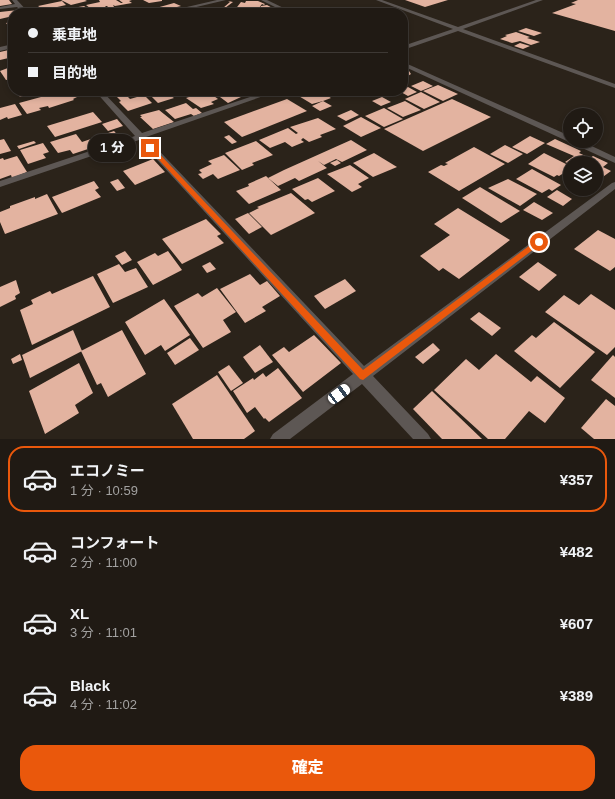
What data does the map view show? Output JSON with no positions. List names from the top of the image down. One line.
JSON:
{"page":{"banner":["乗車地","目的地"],"bubble":"1 分","list":[{"name":"エコノミー","note":"1 分 · 10:59","value":"¥357"},{"name":"コンフォート","note":"2 分 · 11:00","value":"¥482"},{"name":"XL","note":"3 分 · 11:01","value":"¥607"},{"name":"Black","note":"4 分 · 11:02","value":"¥389"}],"buttons":"確定"}}
